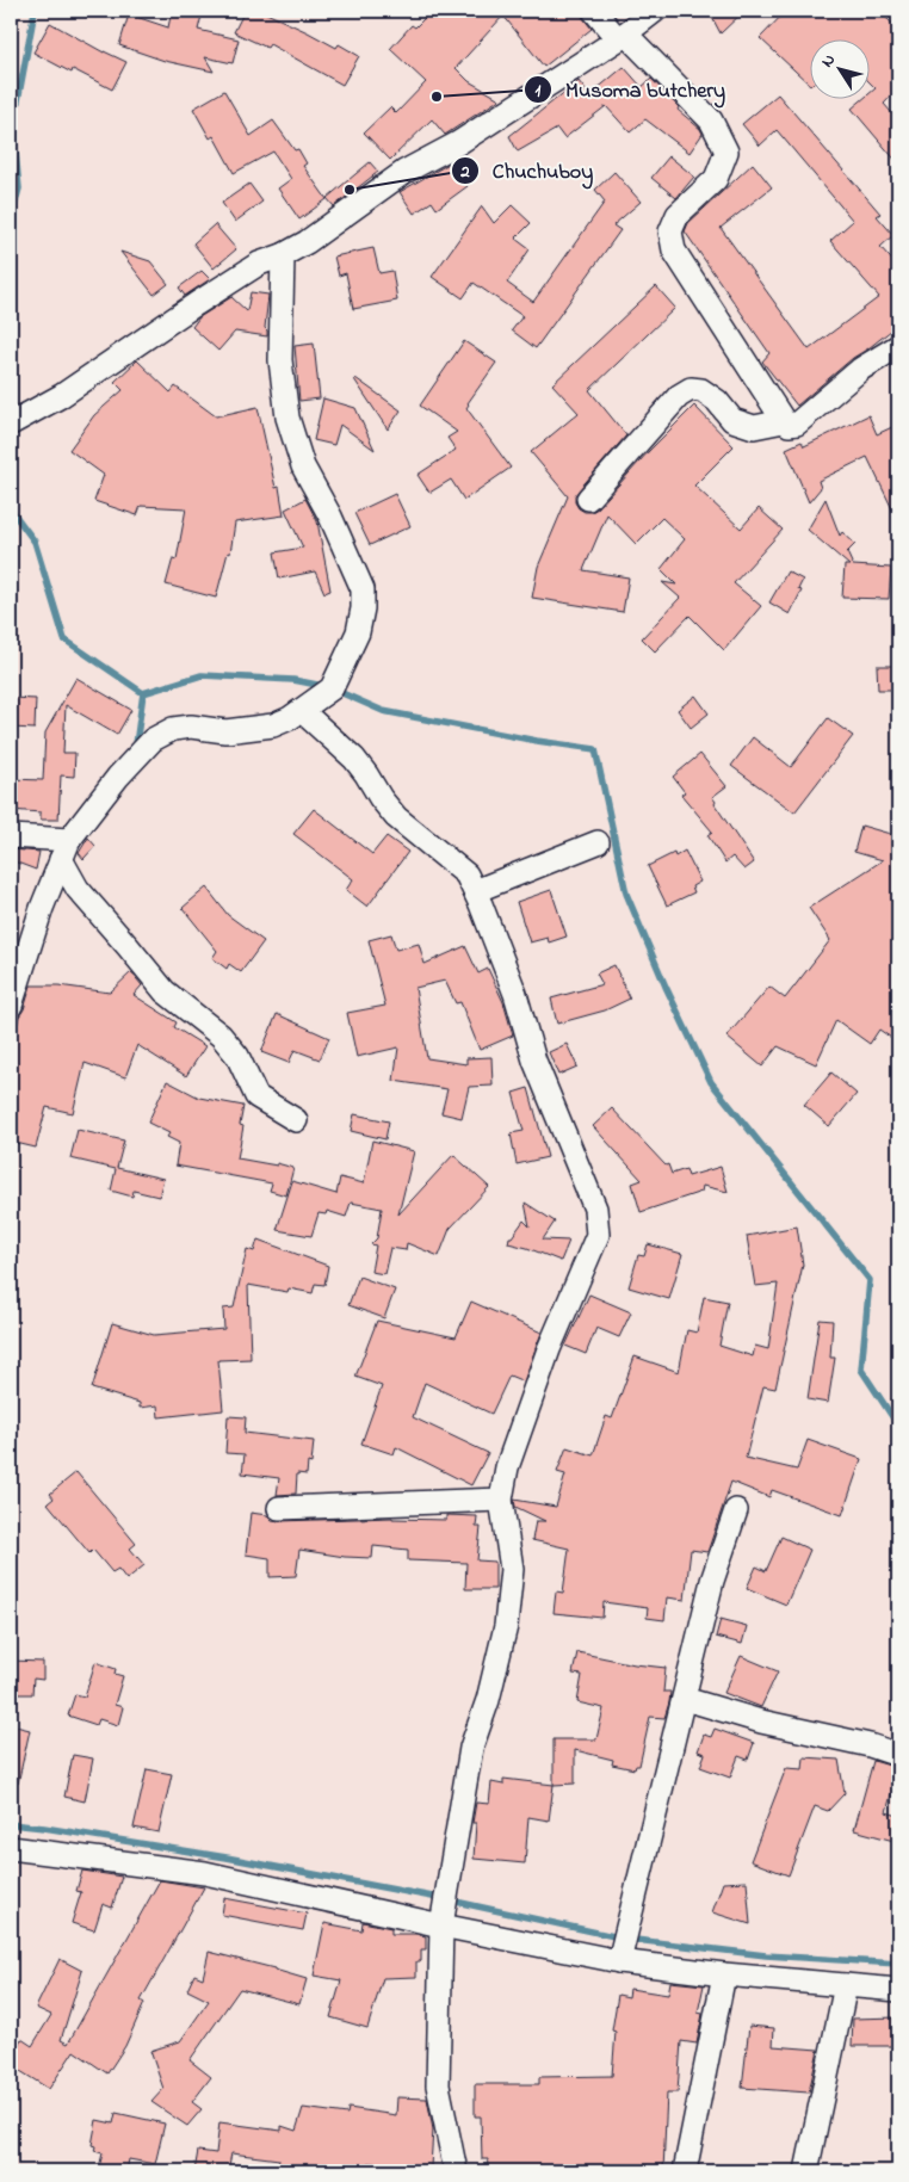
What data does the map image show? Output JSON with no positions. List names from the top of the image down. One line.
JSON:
{"places":["Musoma butchery","Chuchuboy"],"north":"top left"}
